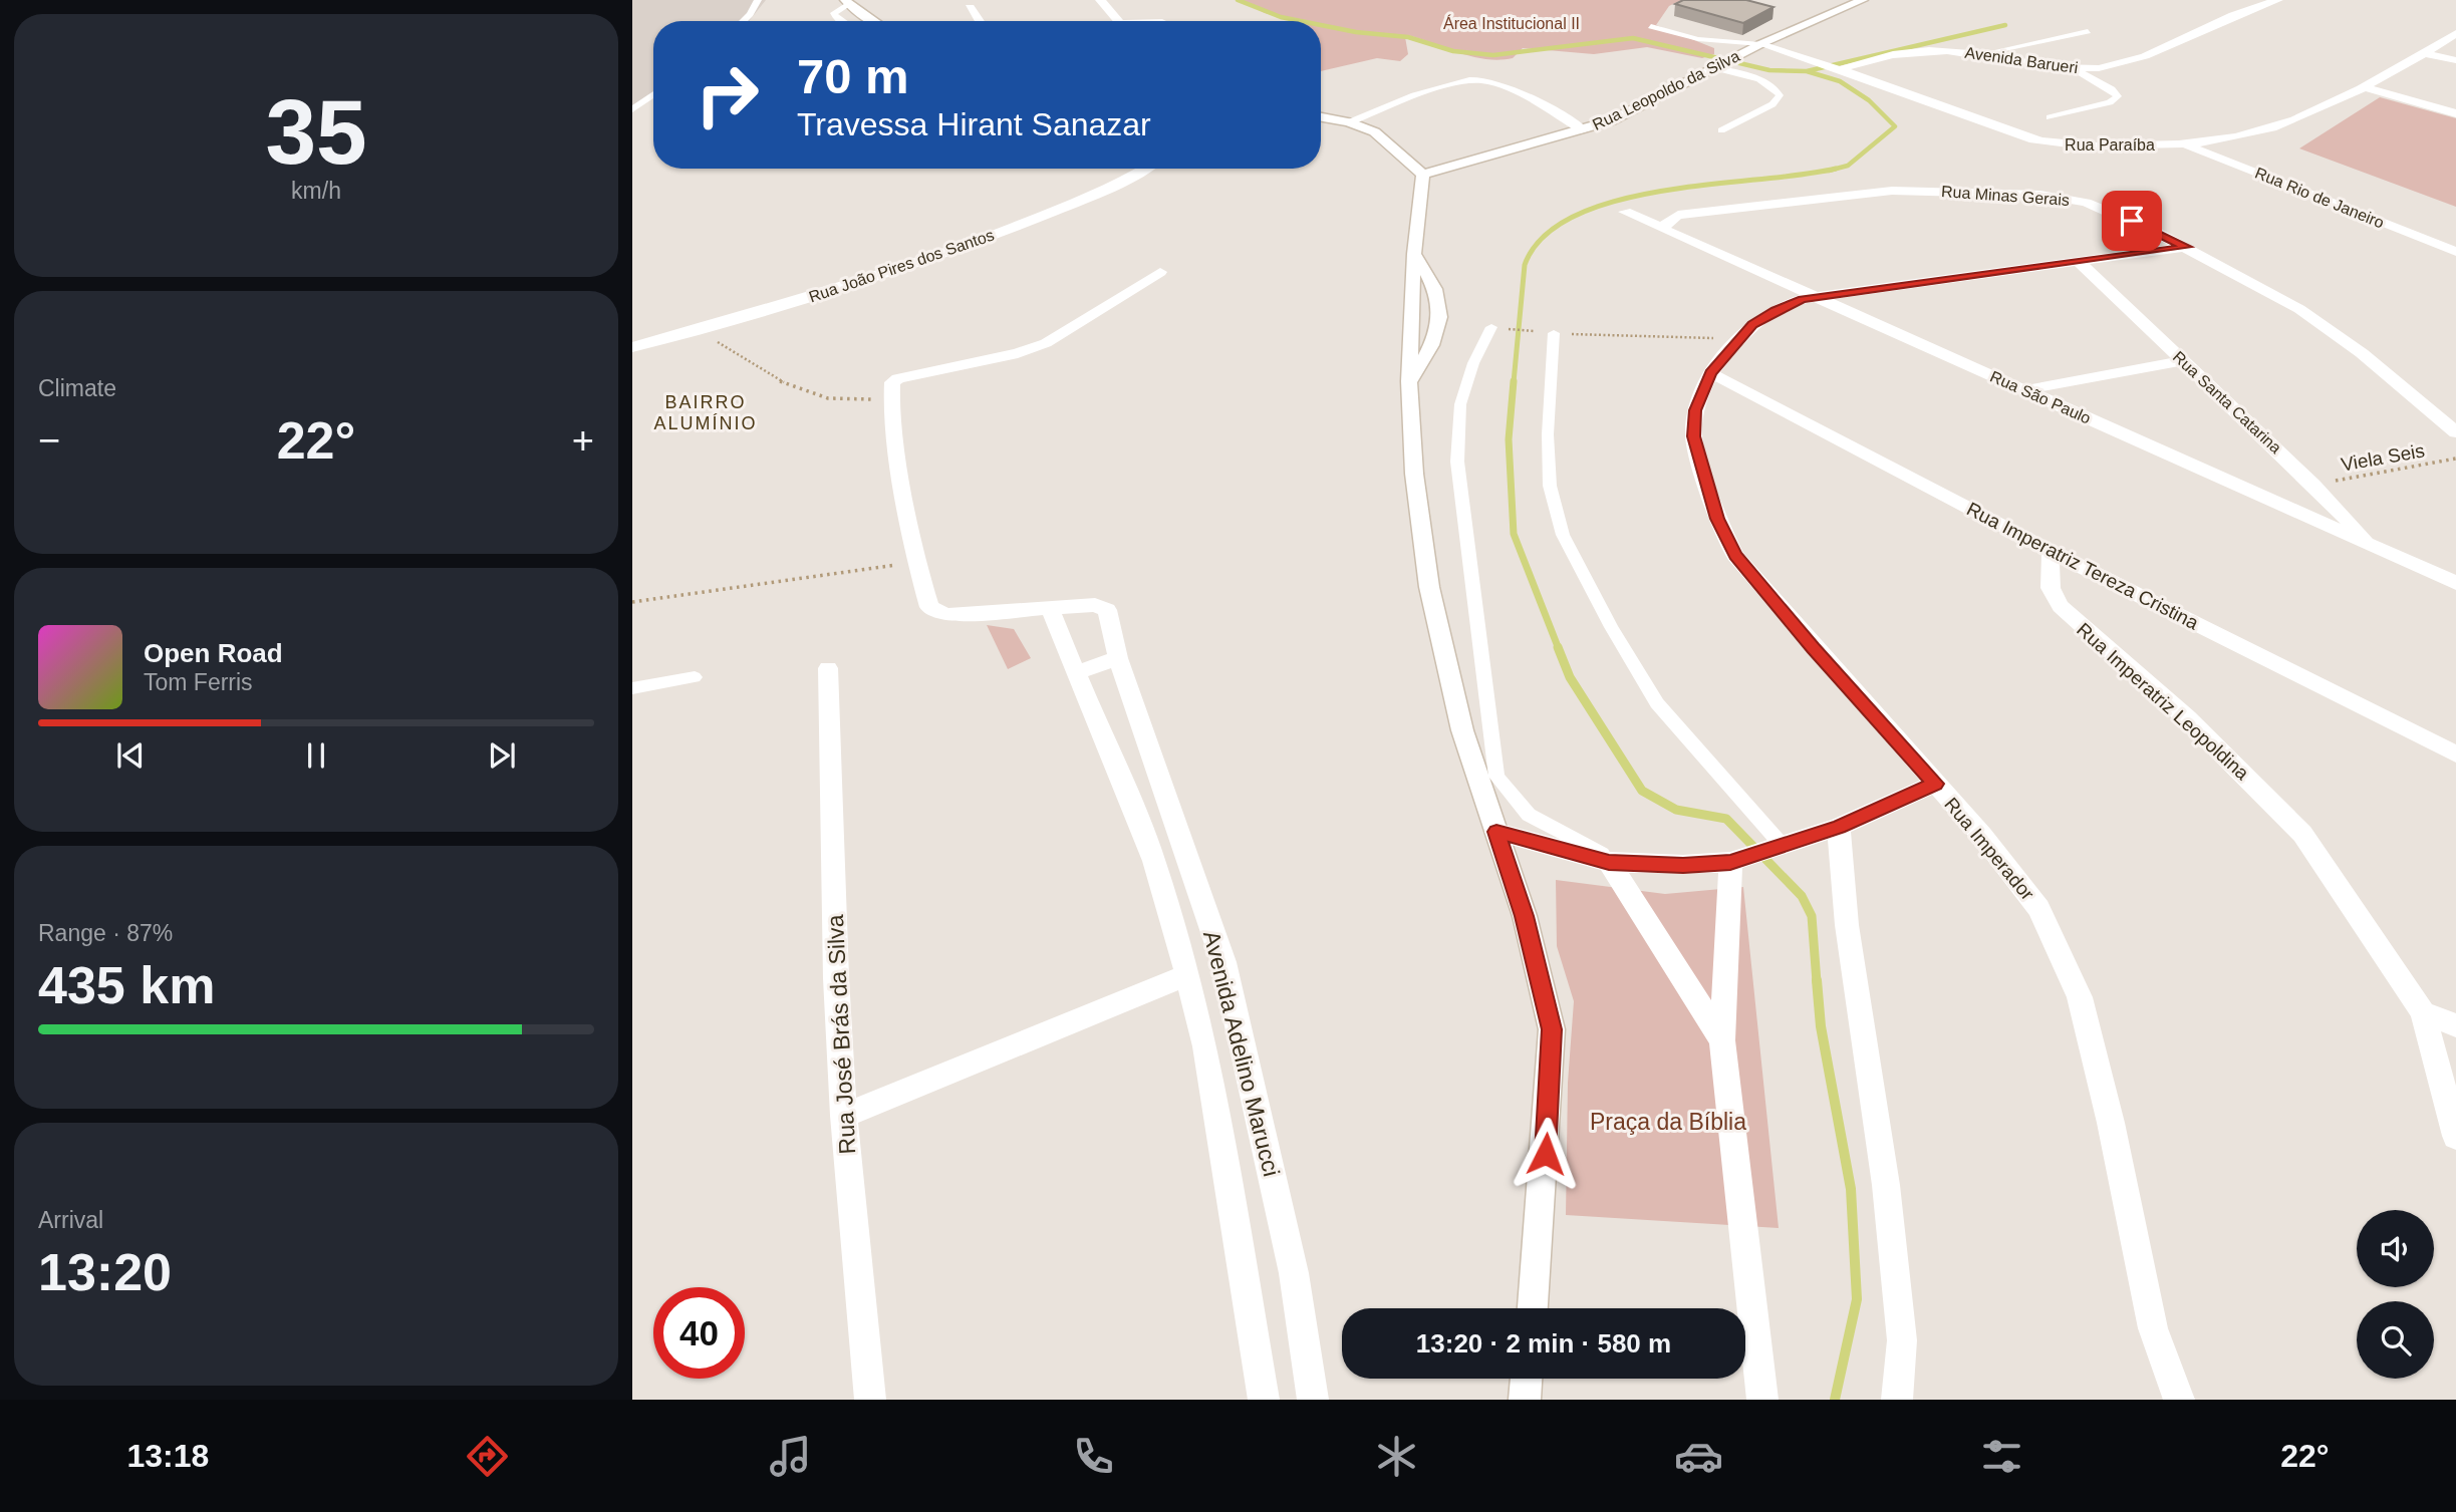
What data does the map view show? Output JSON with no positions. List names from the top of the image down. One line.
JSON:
{"streets":{"street":["Avenida Barueri","Rua Leopoldo da Silva","Rua Paraíba","Rua Minas Gerais","Rua Rio de Janeiro","Rua João Pires dos Santos","Rua São Paulo","Rua Santa Catarina","Rua Imperatriz Tereza Cristina","Rua Imperatriz Leopoldina","Rua Imperador","Rua José Brás da Silva","Avenida Adelino Marucci"],"path":["Viela Seis"]},"crossings":[["Avenida Barueri","Rua Paraíba"],["Rua Leopoldo da Silva","Rua Paraíba"],["Rua Paraíba","Rua Rio de Janeiro"],["Rua Minas Gerais","Rua São Paulo"],["Rua Minas Gerais","Rua Imperador"],["Rua São Paulo","Rua Santa Catarina"],["Rua São Paulo","Rua Imperador"],["Rua Santa Catarina","Viela Seis"],["Rua Santa Catarina","Rua Imperador"],["Rua Imperatriz Tereza Cristina","Rua Imperatriz Leopoldina"],["Rua Imperatriz Tereza Cristina","Rua Imperador"]],"districts":["BAIRRO ALUMÍNIO"],"parks":["Área Institucional II","Praça da Bíblia"],"page":{"tile":[["35","km/h"],"Climate",["Range · 87%","435 km"],["Arrival","13:20"]],"turn":["70 m","Travessa Hirant Sanazar"],"heat":["−","22°","+"],"song":["Open Road","Tom Ferris"],"limit":"40","trip":"13:20 · 2 min · 580 m","tabs":["13:18","22°"]}}
